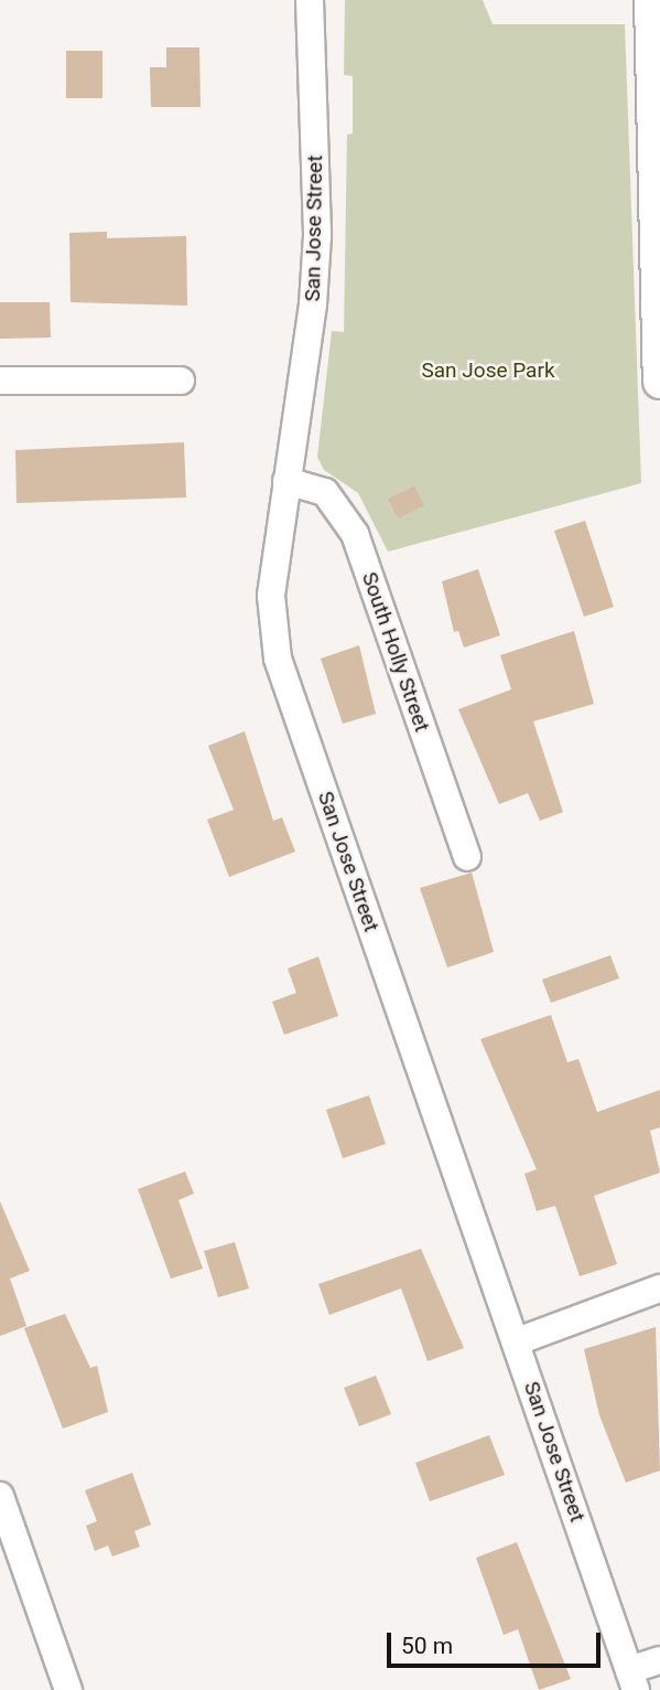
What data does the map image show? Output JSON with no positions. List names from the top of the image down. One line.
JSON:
{"streets":{"street":["San Jose Street","South Holly Street"]},"crossings":[["San Jose Street","South Holly Street"]],"parks":["San Jose Park"],"scale_bar":"50 m"}
